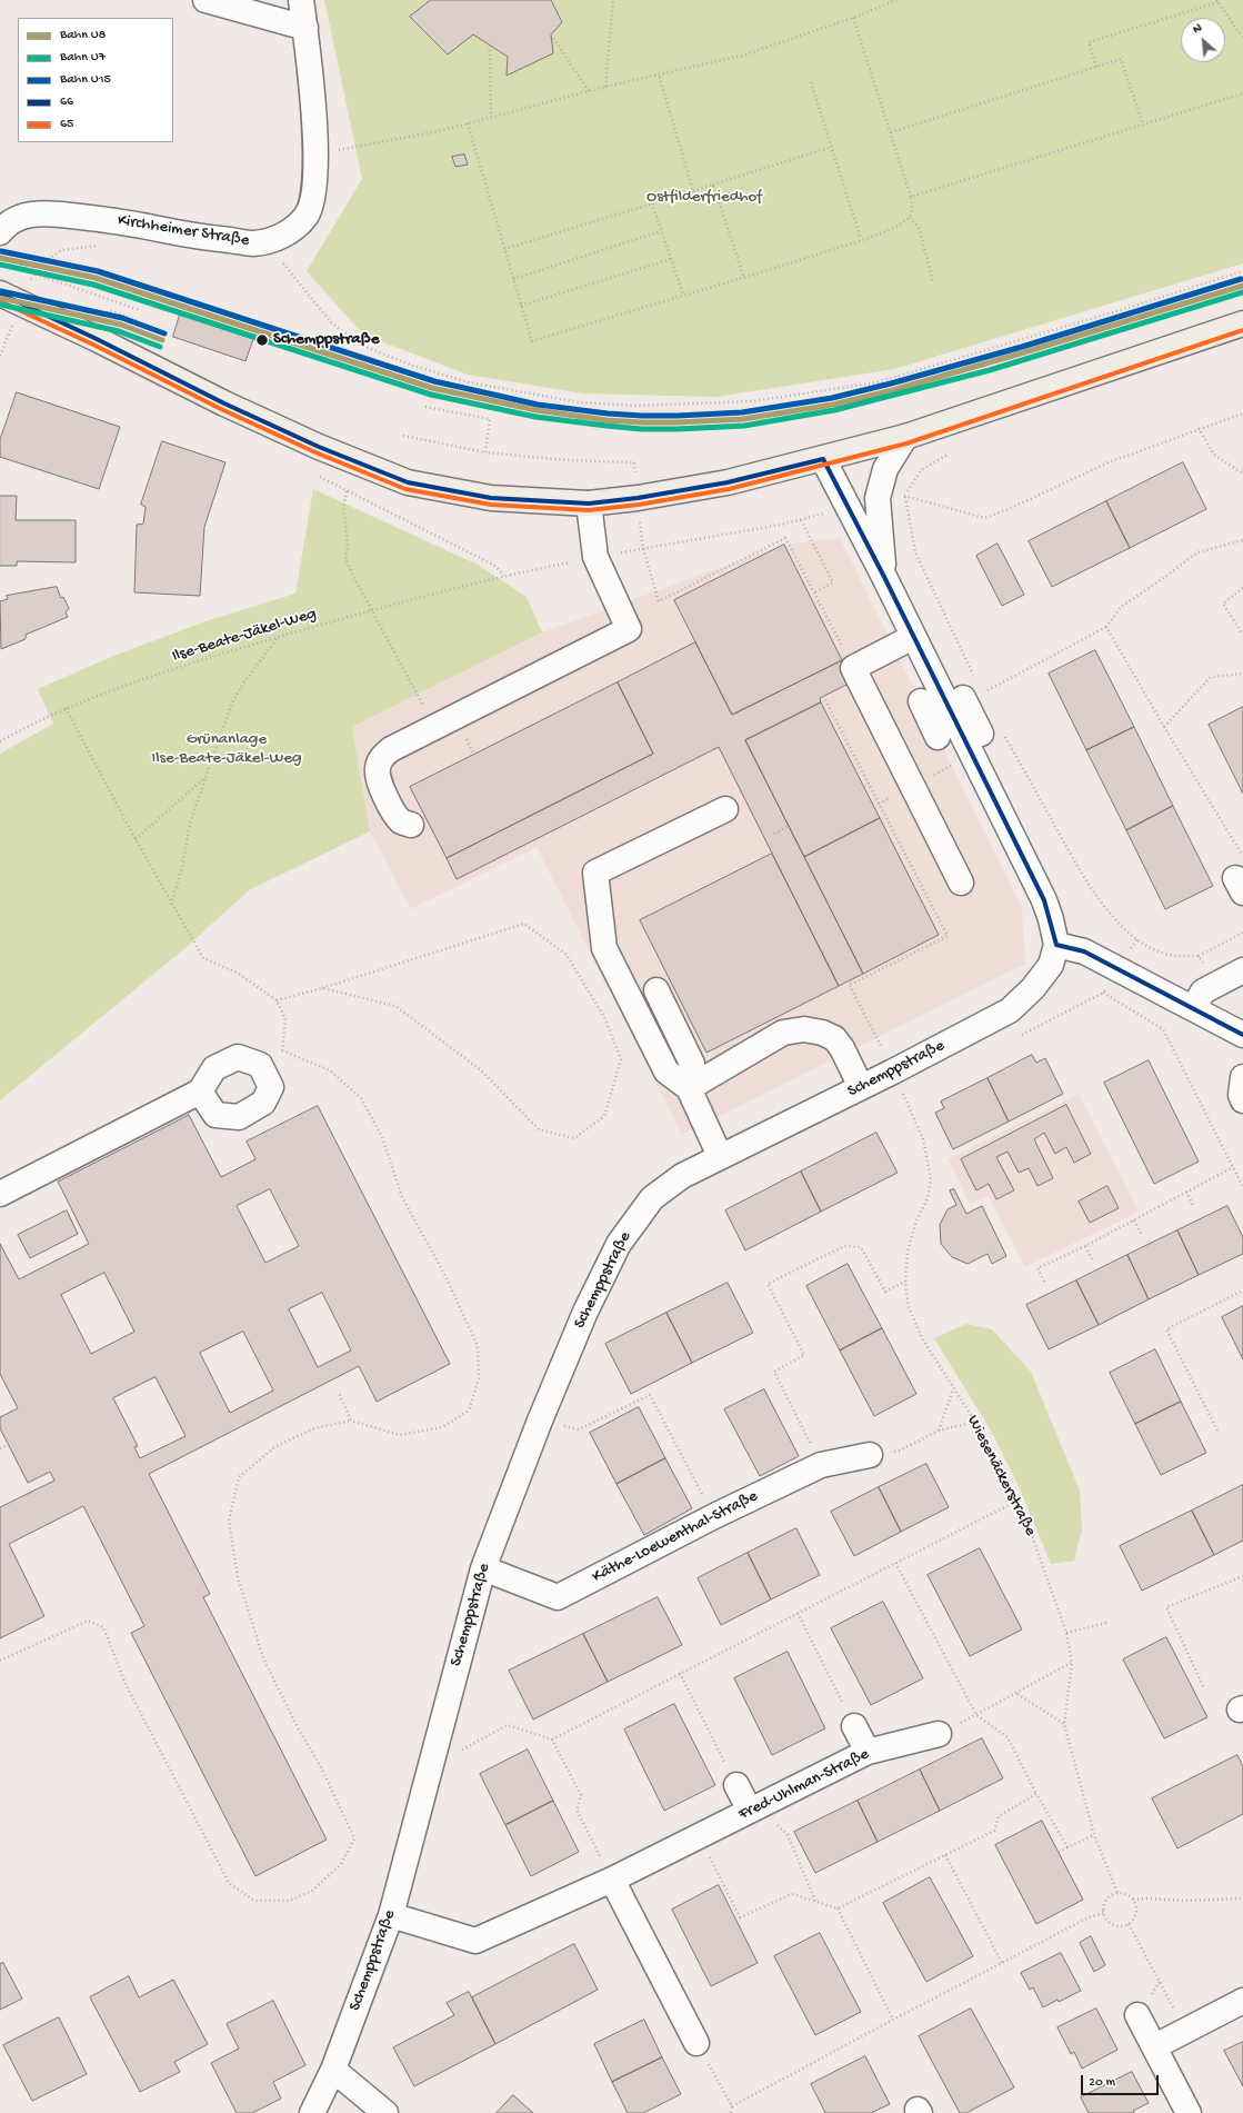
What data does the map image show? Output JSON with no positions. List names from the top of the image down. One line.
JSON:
{"streets":{"street":["Kirchheimer Straße","Schemppstraße","Käthe-Loewenthal-Straße","Fred-Uhlman-Straße"],"path":["Ilse-Beate-Jäkel-Weg","Wiesenäckerstraße"]},"crossings":[["Schemppstraße","Wiesenäckerstraße"],["Schemppstraße","Käthe-Loewenthal-Straße"],["Schemppstraße","Fred-Uhlman-Straße"]],"parks":["Ostfilderfriedhof","Grünanlage Ilse-Beate-Jäkel-Weg"],"places":["Schemppstraße"],"lines":["rail line U15","rail line U8","rail line U7","transit line 66","transit line 65"],"legend":["Bahn U8","Bahn U7","Bahn U15","66","65"],"scale_bar":"20 m","north":"top left"}
